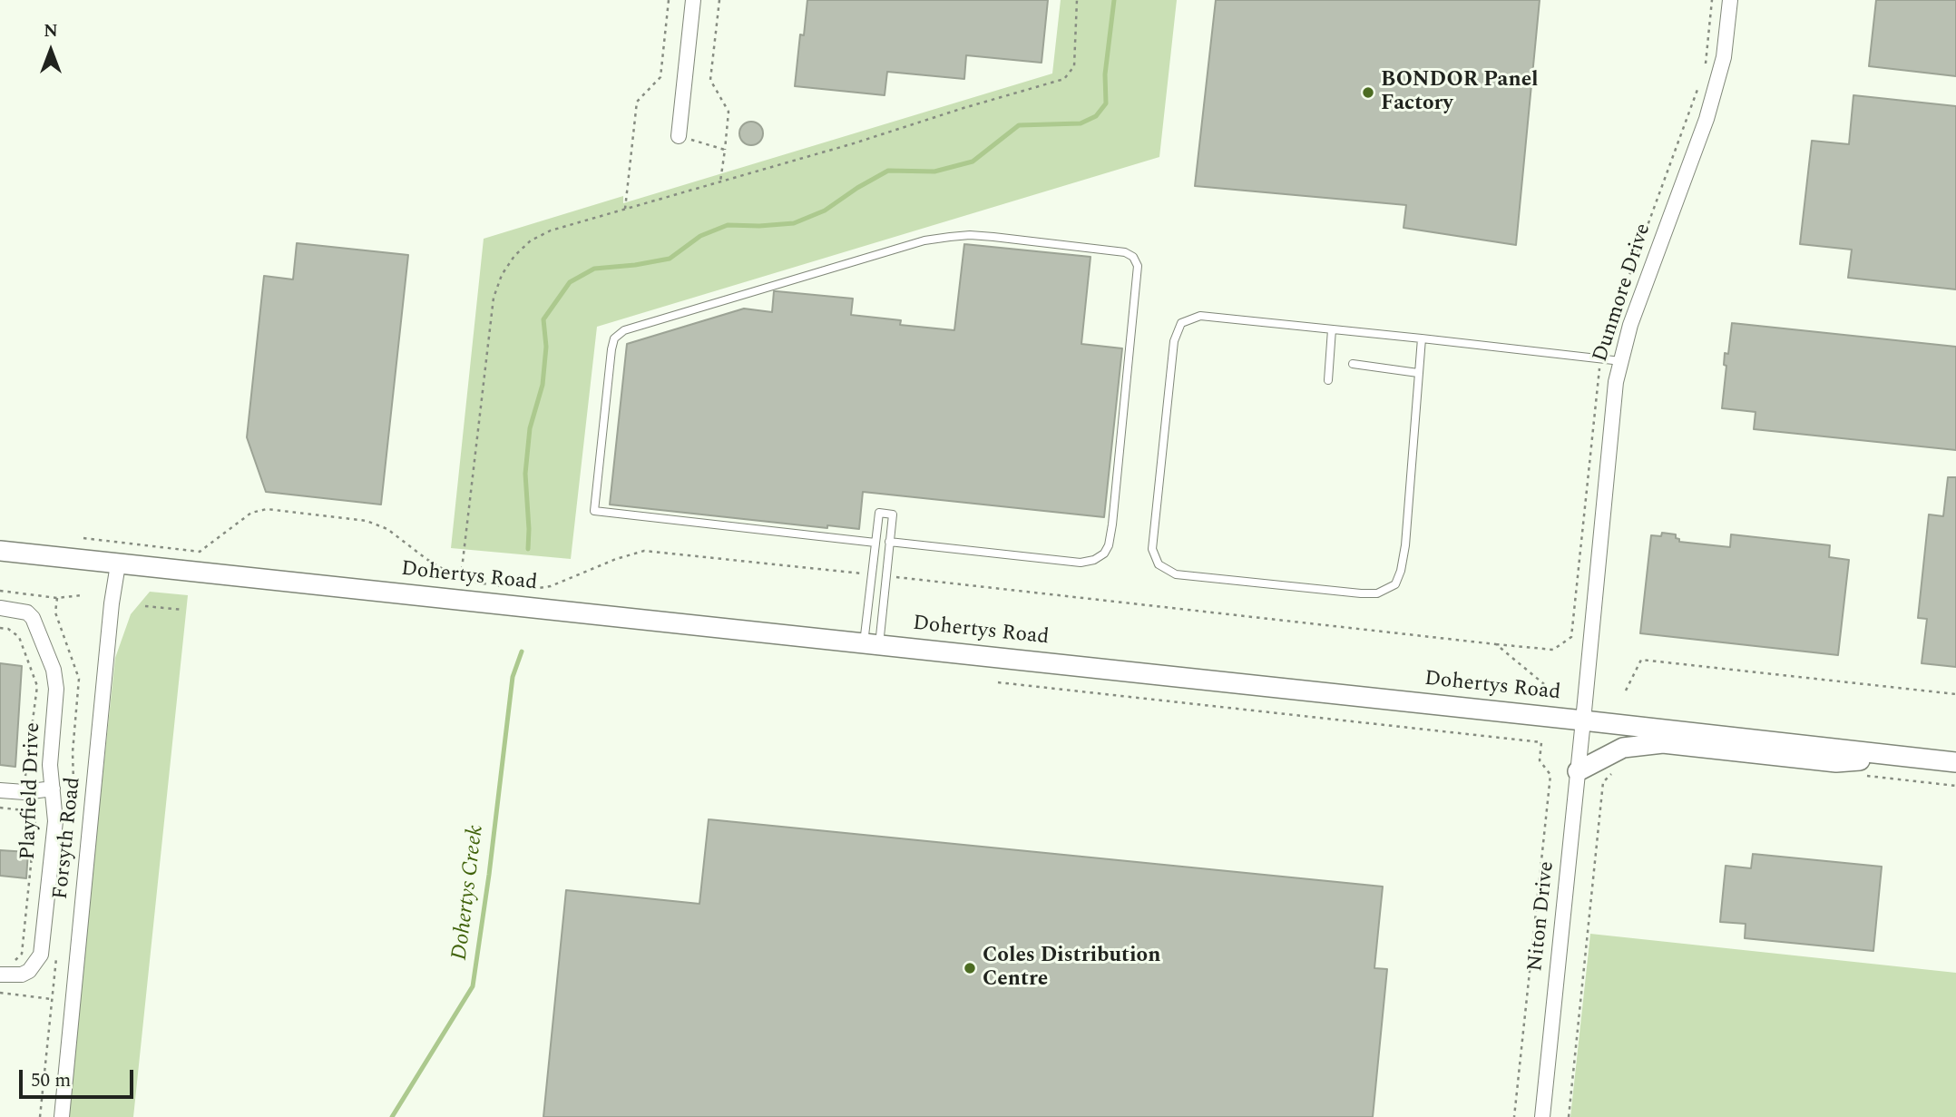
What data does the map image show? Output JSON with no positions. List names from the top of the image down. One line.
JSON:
{"streets":{"main road":["Dohertys Road"],"street":["Dunmore Drive","Playfield Drive","Forsyth Road","Niton Drive"]},"crossings":[["Dunmore Drive","Dohertys Road"],["Dunmore Drive","Niton Drive"],["Dohertys Road","Forsyth Road"],["Dohertys Road","Niton Drive"]],"water":["Dohertys Creek"],"places":["BONDOR Panel Factory","Coles Distribution Centre"],"scale_bar":"50 m","north":"top"}
